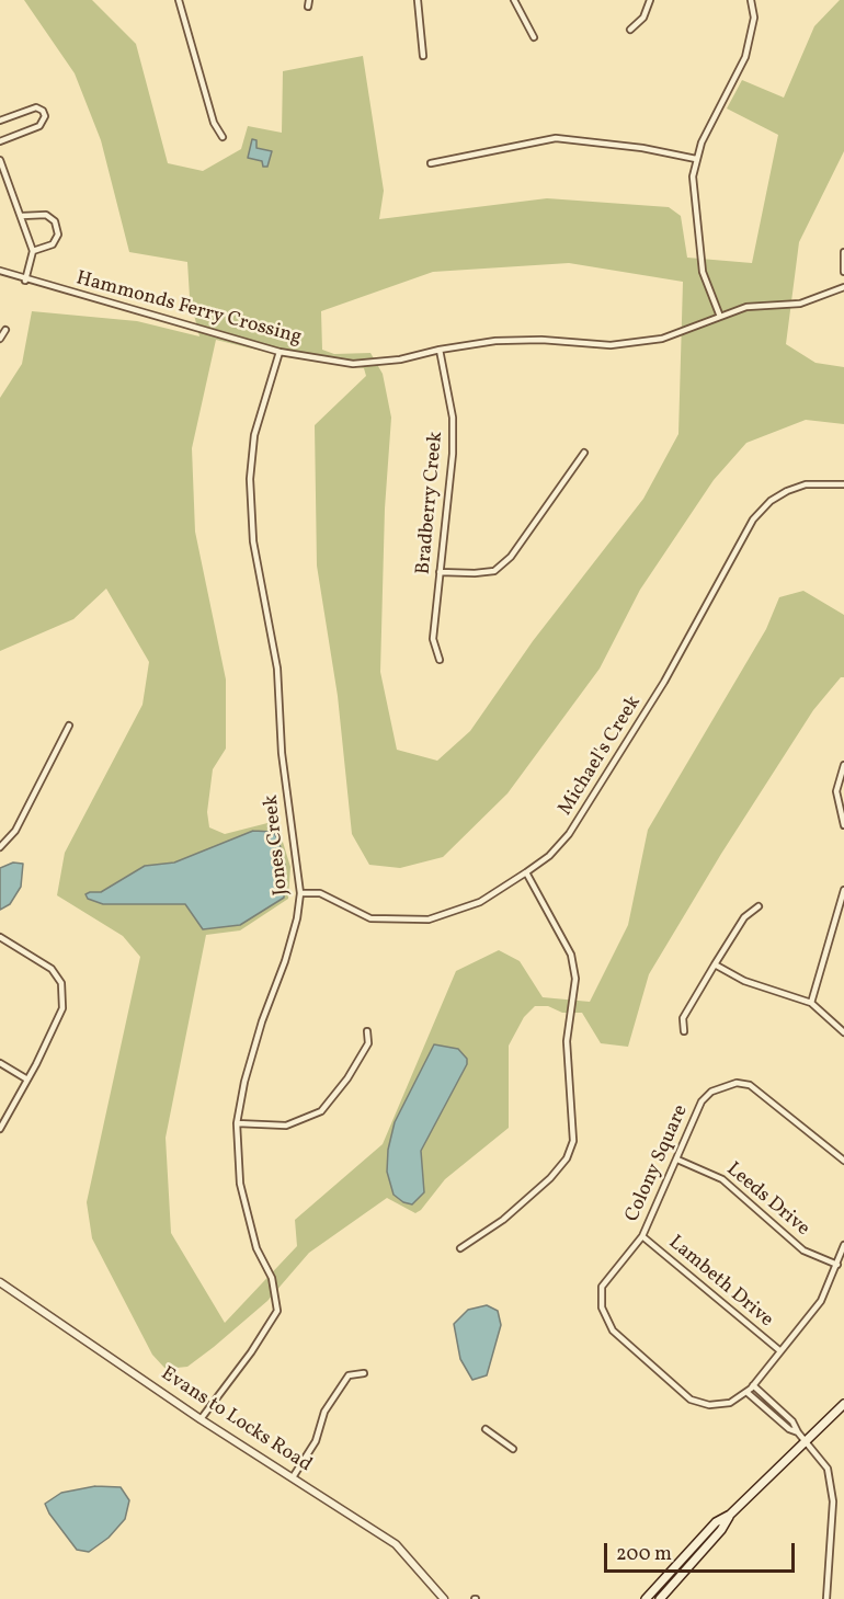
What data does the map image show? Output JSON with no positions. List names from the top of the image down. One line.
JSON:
{"streets":{"street":["Hammonds Ferry Crossing","Bradberry Creek","Michael's Creek","Jones Creek","Colony Square","Leeds Drive","Lambeth Drive","Evans to Locks Road"]},"crossings":[["Hammonds Ferry Crossing","Bradberry Creek"],["Hammonds Ferry Crossing","Jones Creek"],["Michael's Creek","Jones Creek"],["Jones Creek","Evans to Locks Road"],["Colony Square","Leeds Drive"],["Colony Square","Lambeth Drive"]],"scale_bar":"200 m"}
